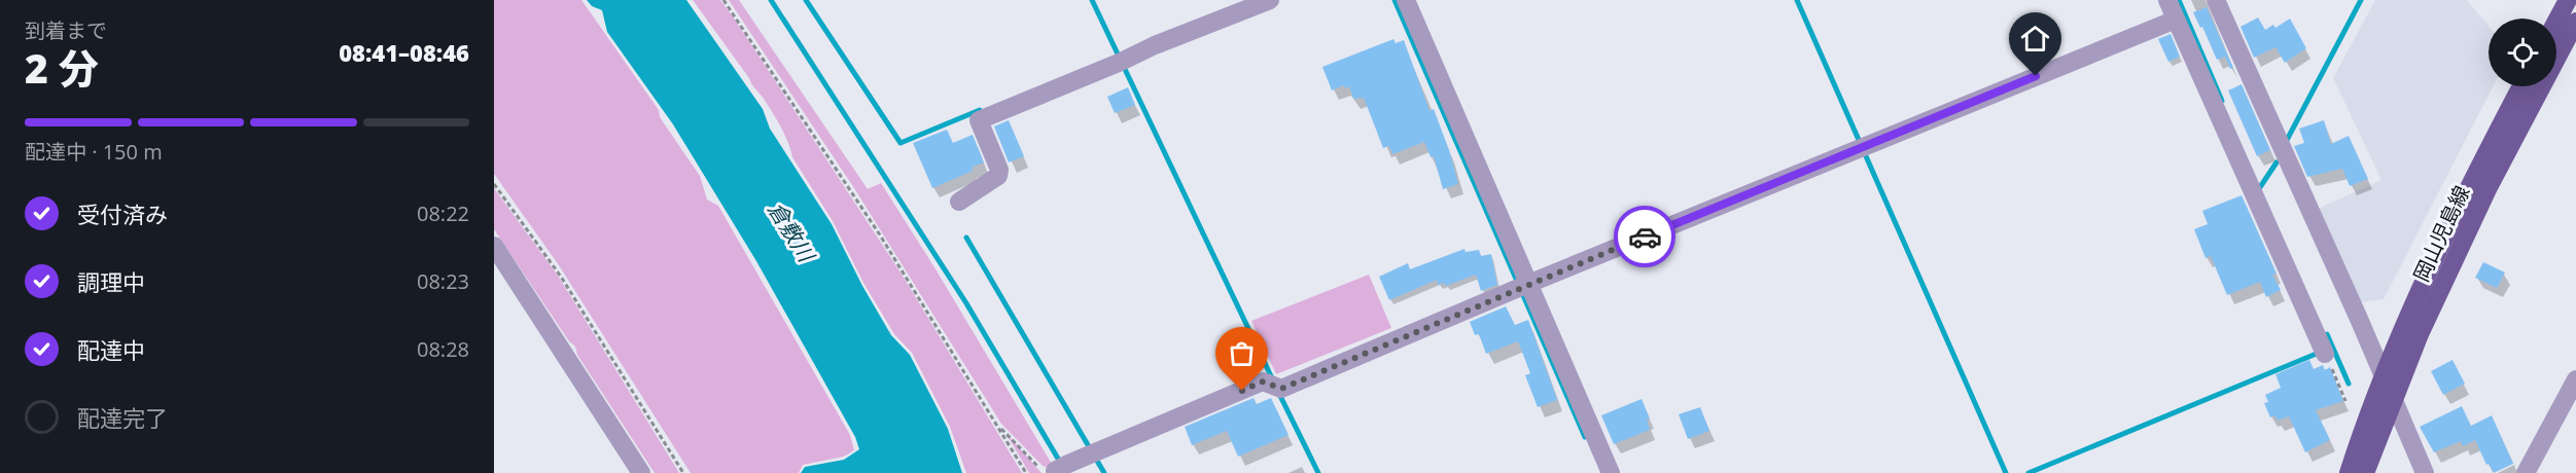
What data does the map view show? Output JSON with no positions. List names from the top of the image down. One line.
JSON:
{"streets":{"main road":["岡山児島線"]},"water":["倉敷川"],"page":{"heading":["2 分","到着まで","08:41–08:46"],"bar":"配達中 · 150 m","list":[["受付済み","08:22"],["調理中","08:23"],["配達中","08:28"],"配達完了"]}}
